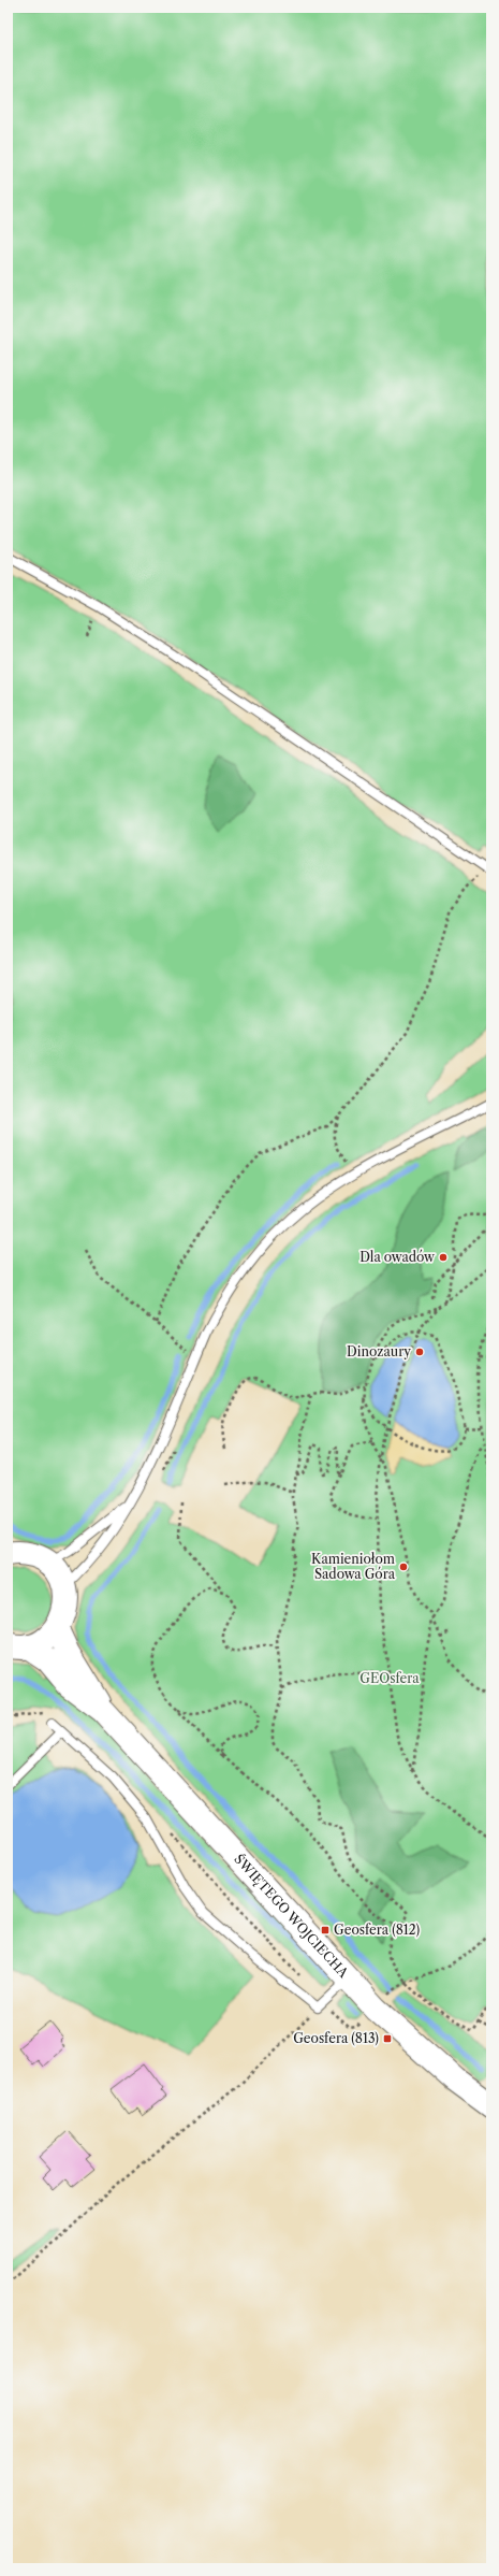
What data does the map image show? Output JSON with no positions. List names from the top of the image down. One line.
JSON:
{"streets":{"street":["ŚWIĘTEGO WOJCIECHA"]},"parks":["GEOsfera"],"places":{"other":["Dla owadów","Dinozaury","Kamieniołom Sadowa Góra"],"transit":["Geosfera (812)","Geosfera (813)"]}}
